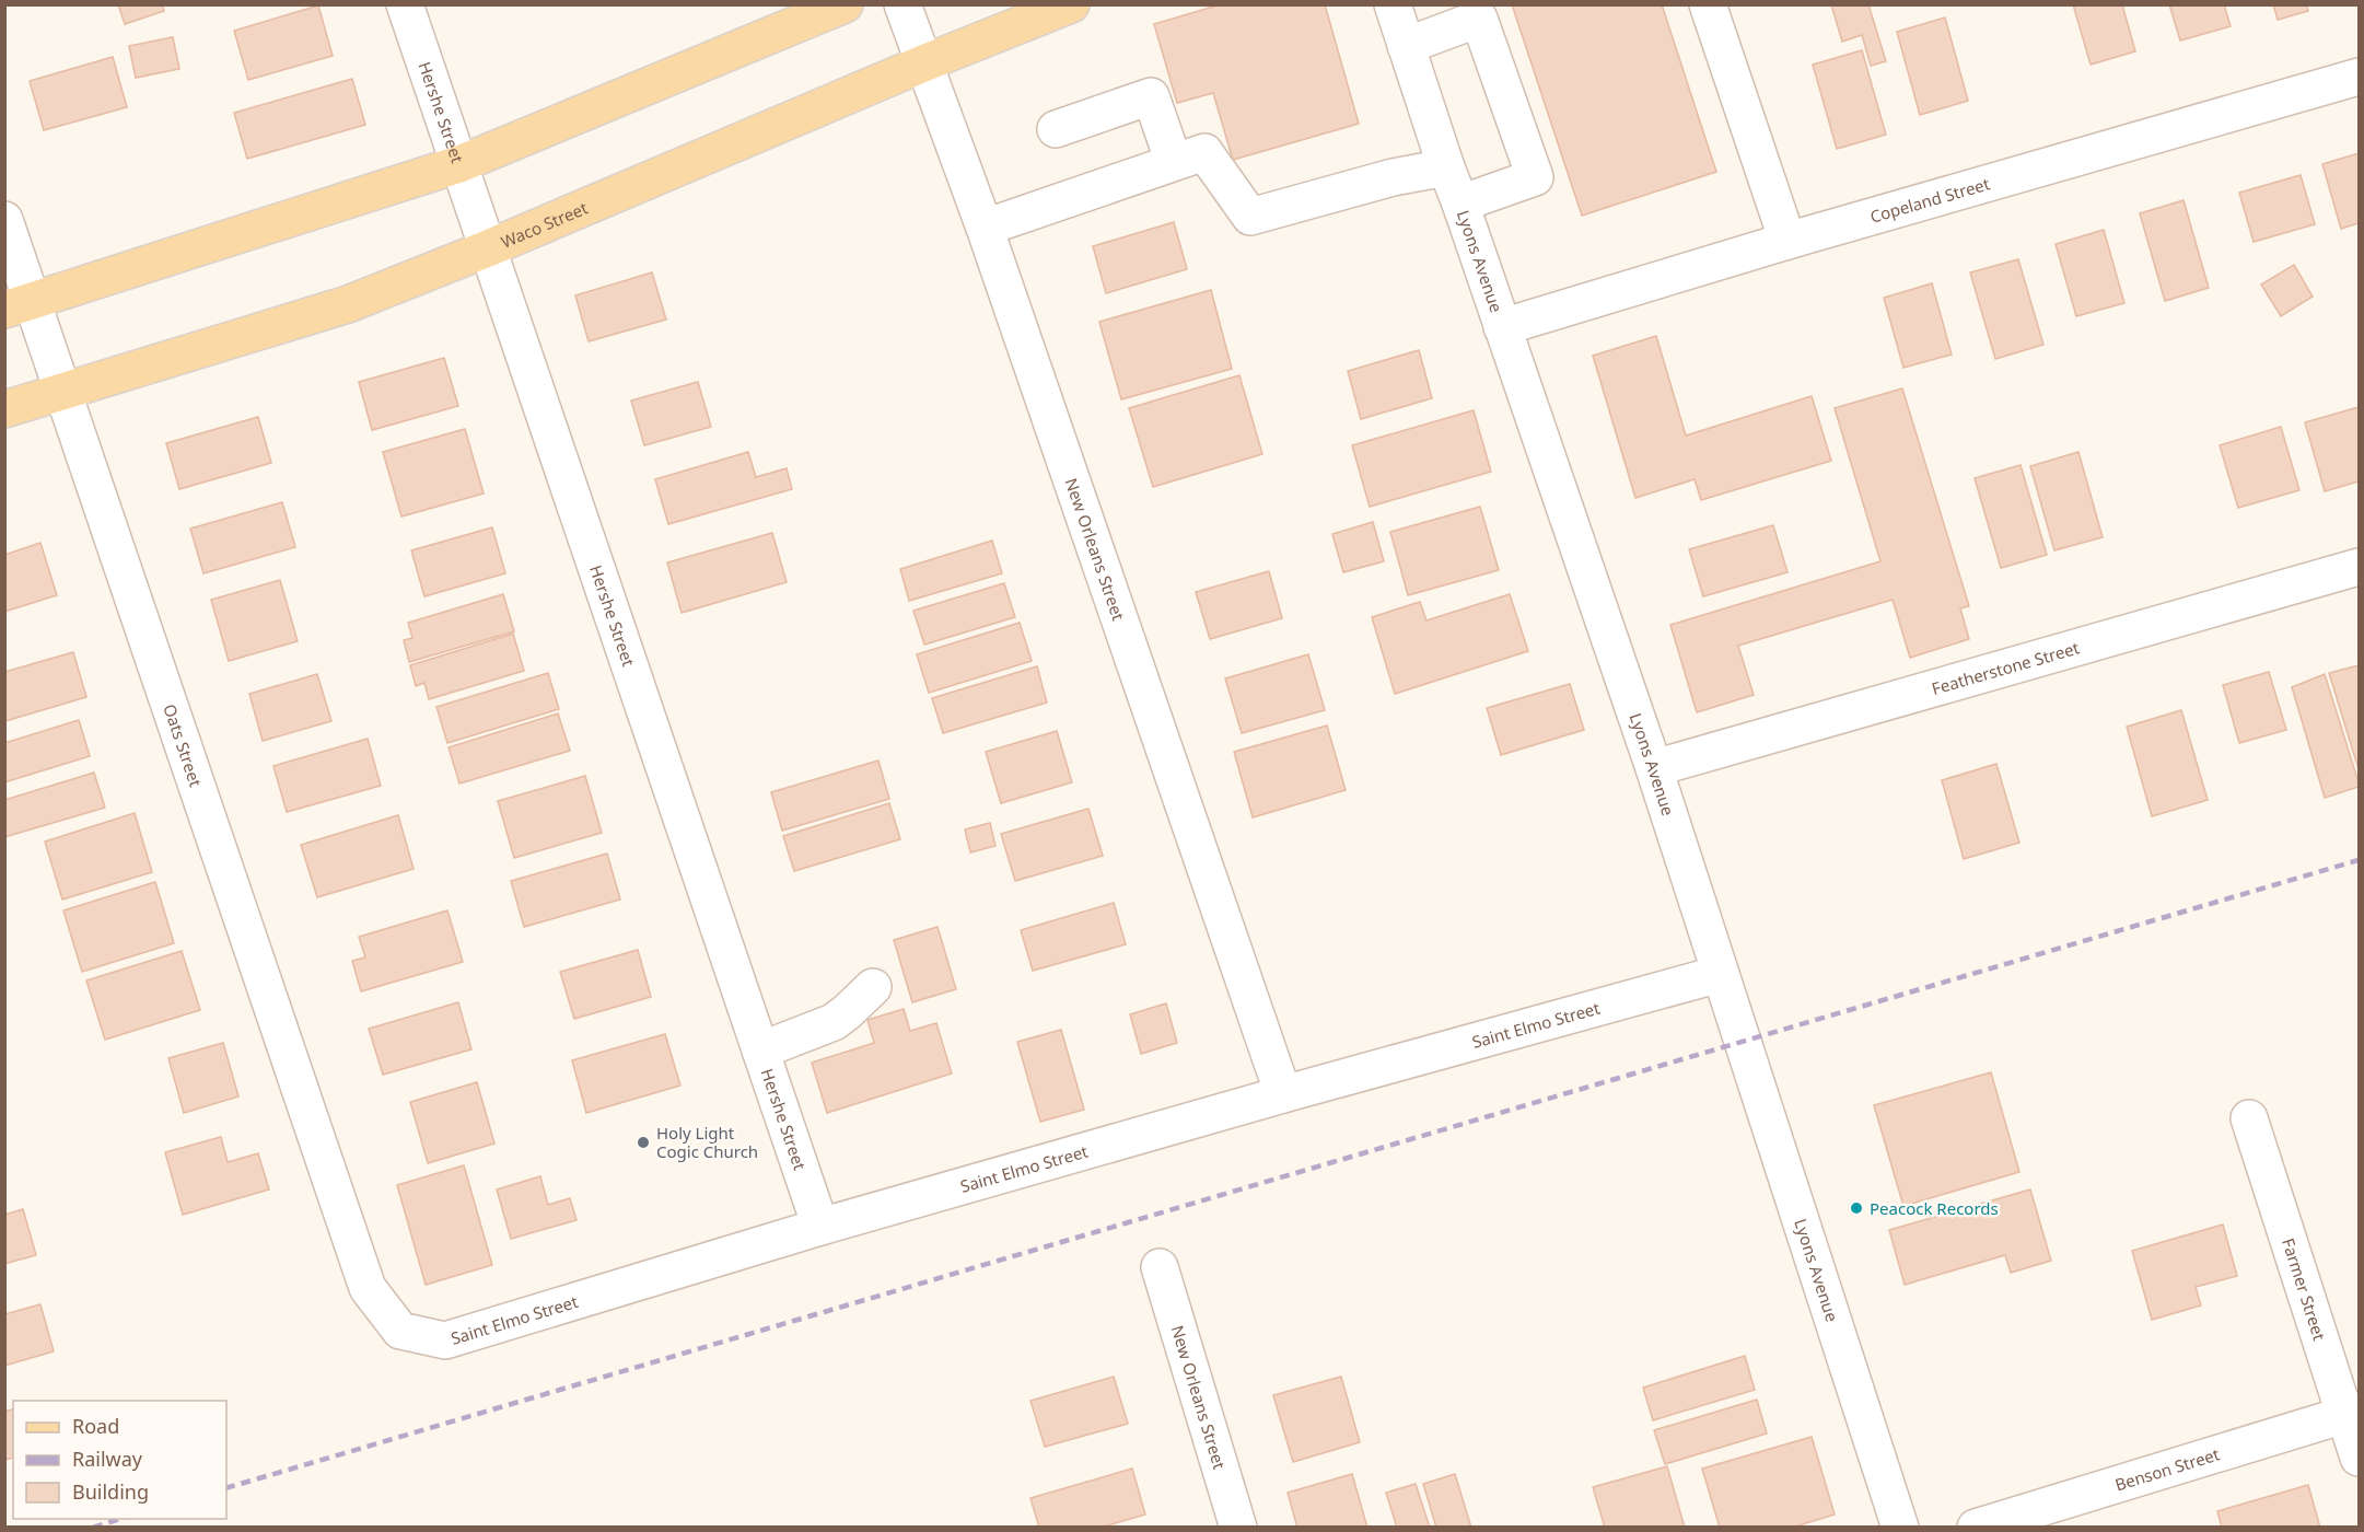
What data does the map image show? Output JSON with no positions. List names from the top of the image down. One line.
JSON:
{"streets":{"main road":["Waco Street"],"street":["Hershe Street","Copeland Street","Lyons Avenue","New Orleans Street","Featherstone Street","Oats Street","Saint Elmo Street","Farmer Street","Benson Street"]},"crossings":[["Hershe Street","Waco Street"],["Hershe Street","Saint Elmo Street"],["Copeland Street","Lyons Avenue"],["Waco Street","New Orleans Street"],["Waco Street","Oats Street"],["Lyons Avenue","Featherstone Street"],["Lyons Avenue","Saint Elmo Street"],["New Orleans Street","Saint Elmo Street"],["Oats Street","Saint Elmo Street"],["Farmer Street","Benson Street"]],"places":["Holy Light Cogic Church","Peacock Records"],"legend":["Road","Railway","Building"]}
